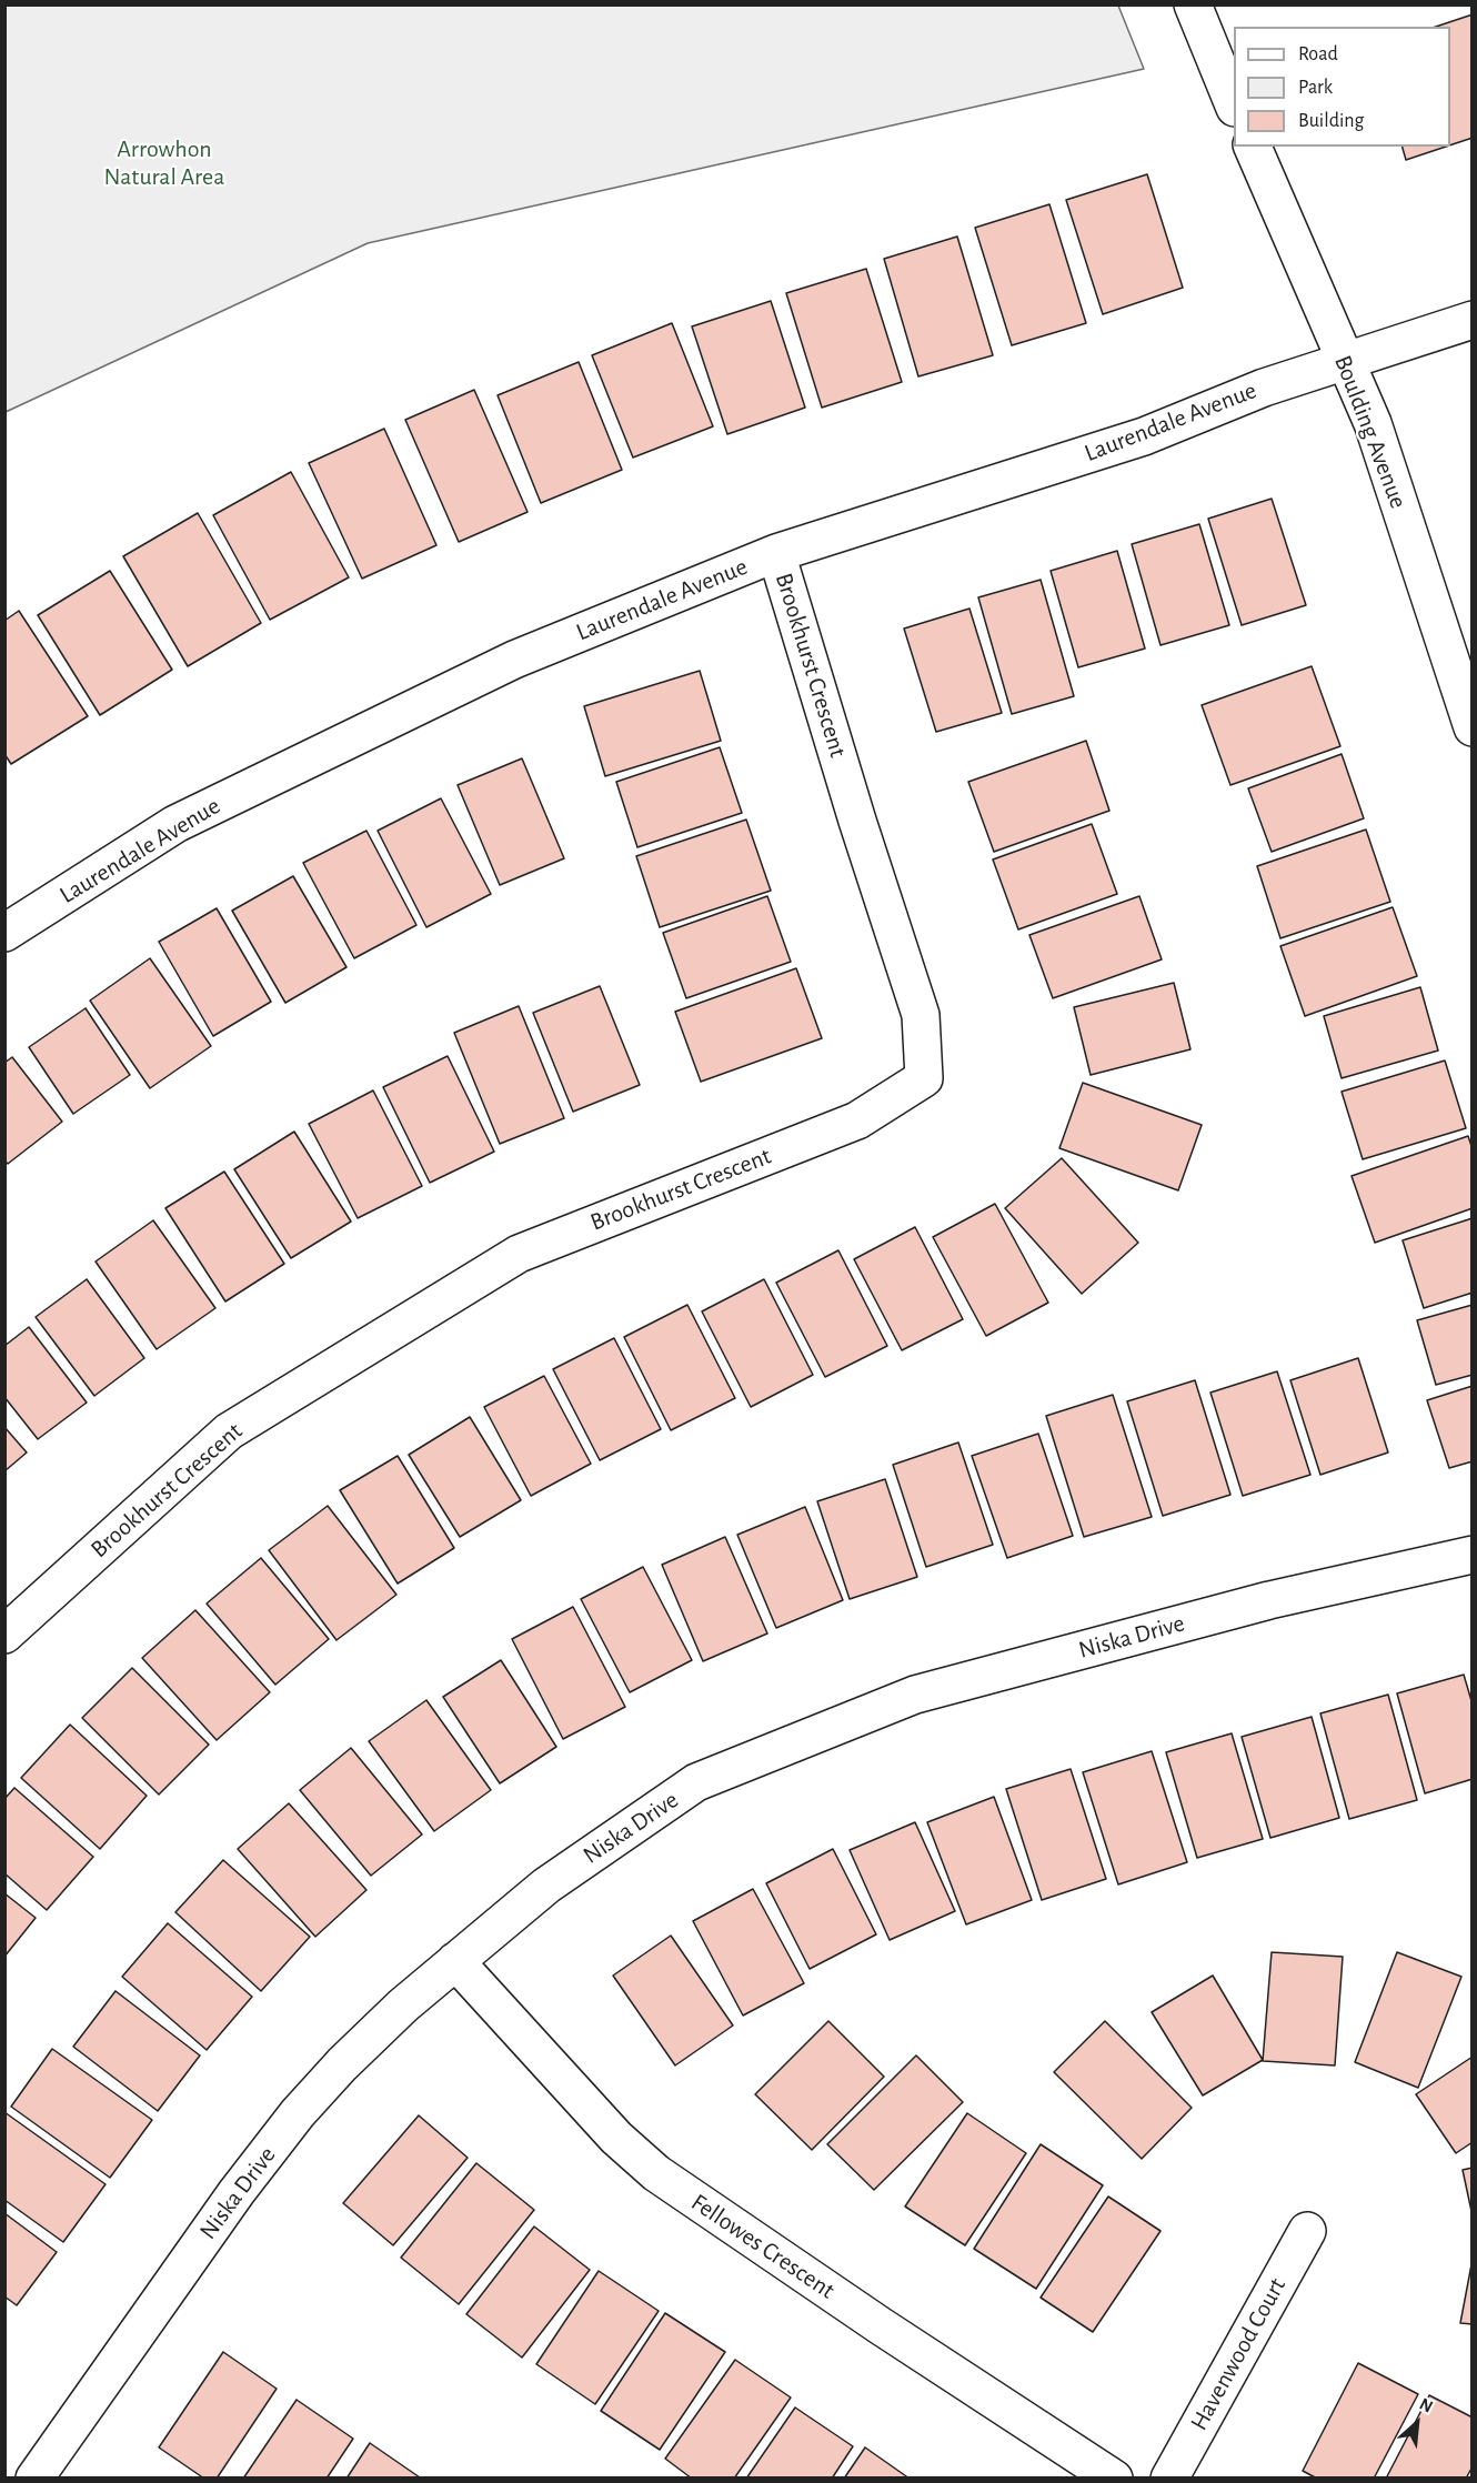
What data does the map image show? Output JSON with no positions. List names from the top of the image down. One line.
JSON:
{"streets":{"street":["Laurendale Avenue","Boulding Avenue","Brookhurst Crescent","Niska Drive","Fellowes Crescent","Havenwood Court"]},"crossings":[["Laurendale Avenue","Boulding Avenue"],["Laurendale Avenue","Brookhurst Crescent"],["Niska Drive","Fellowes Crescent"]],"parks":["Arrowhon Natural Area"],"legend":["Road","Park","Building"],"north":"top right"}
